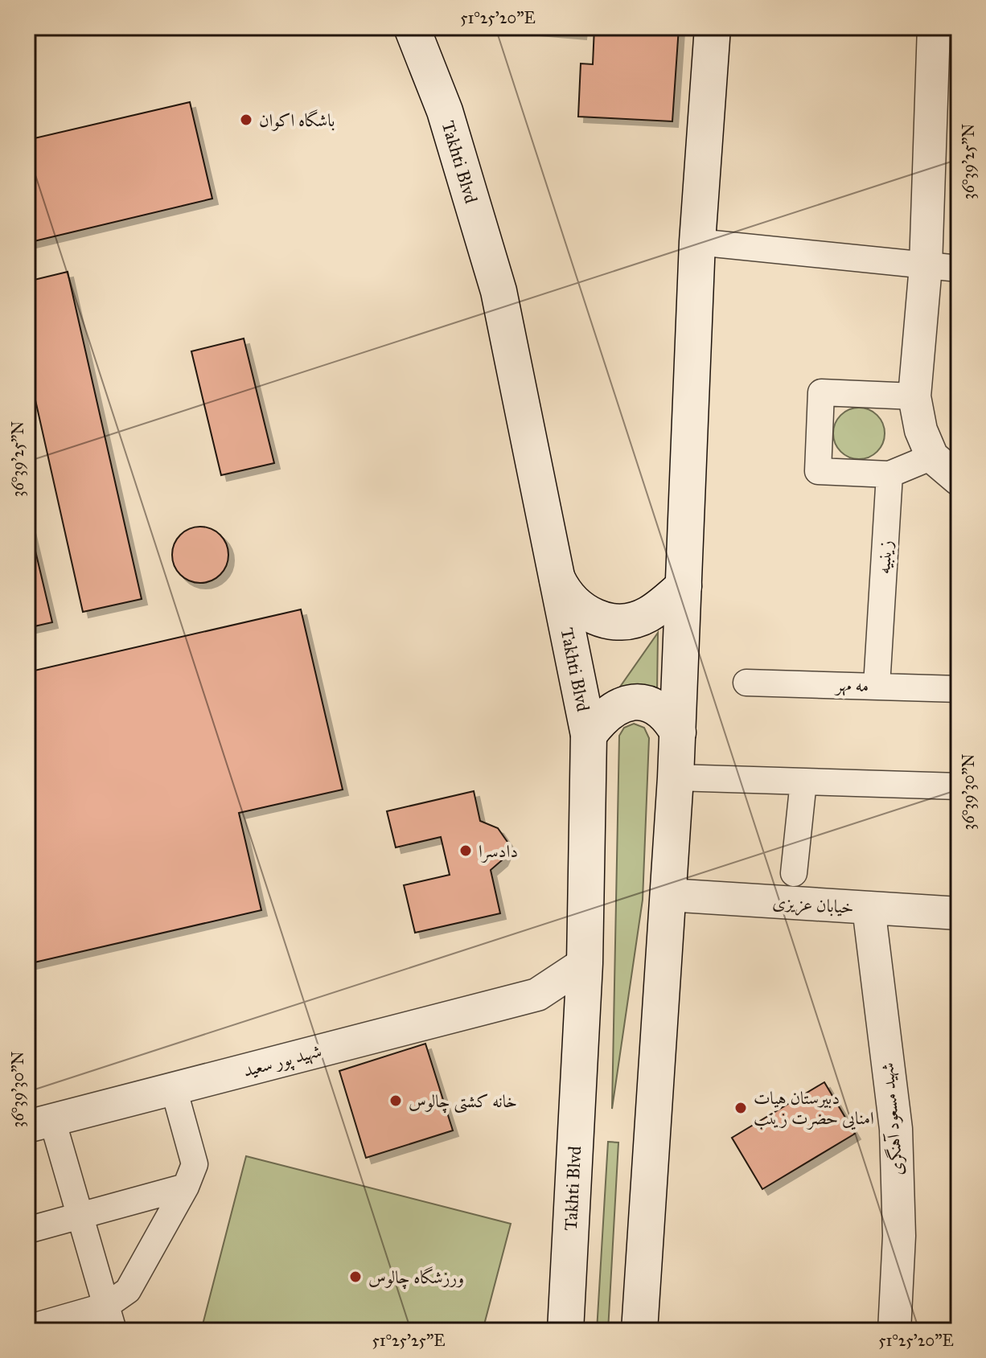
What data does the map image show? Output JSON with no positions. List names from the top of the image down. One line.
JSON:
{"streets":{"main road":["Takhti Blvd"],"street":["زینبیه","مه مهر","خیابان عزیزی","شهید پور سعید","شهید مسعود آهنگری"]},"crossings":[["Takhti Blvd","شهید پور سعید"],["زینبیه","مه مهر"],["خیابان عزیزی","شهید مسعود آهنگری"]],"places":["باشگاه اکوان","دادسرا","خانه کشتی چالوس","دبیرستان هیات امنایی حضرت زینب","ورزشگاه چالوس"],"coordinates":["51°25'20\"E","36°39'25\"N","36°39'30\"N","51°25'25\"E"]}
